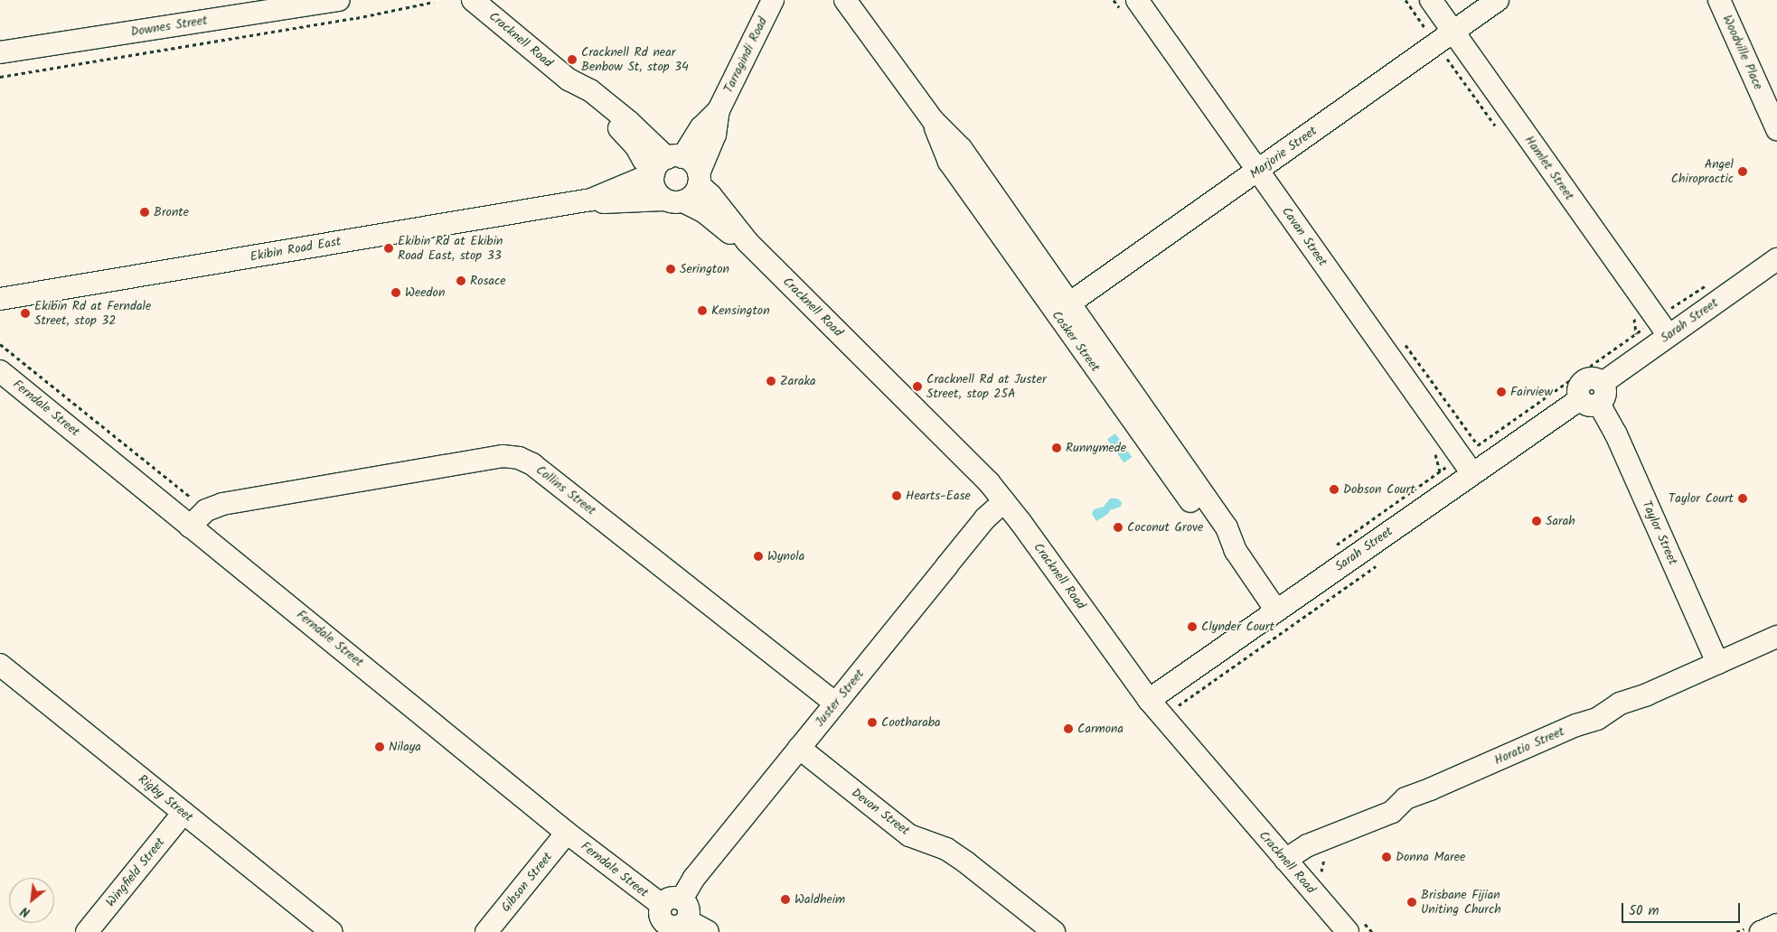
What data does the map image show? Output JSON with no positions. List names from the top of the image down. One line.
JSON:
{"streets":{"street":["Downes Street","Cracknell Road","Woodville Place","Tarragindi Road","Marjorie Street","Hamlet Street","Cavan Street","Ekibin Road East","Sarah Street","Cosker Street","Ferndale Street","Collins Street","Taylor Street","Juster Street","Horatio Street","Rigby Street","Devon Street","Wingfield Street","Gibson Street"]},"crossings":[["Cracknell Road","Tarragindi Road"],["Cracknell Road","Ekibin Road East"],["Cracknell Road","Sarah Street"],["Cracknell Road","Juster Street"],["Cracknell Road","Horatio Street"],["Tarragindi Road","Ekibin Road East"],["Marjorie Street","Hamlet Street"],["Marjorie Street","Cavan Street"],["Marjorie Street","Cosker Street"],["Hamlet Street","Sarah Street"],["Cavan Street","Sarah Street"],["Sarah Street","Cosker Street"],["Sarah Street","Taylor Street"],["Ferndale Street","Collins Street"],["Ferndale Street","Juster Street"],["Ferndale Street","Gibson Street"],["Collins Street","Juster Street"],["Taylor Street","Horatio Street"],["Juster Street","Devon Street"],["Rigby Street","Wingfield Street"]],"places":["Cracknell Rd near Benbow St, stop 34","Angel Chiropractic","Bronte","Ekibin Rd at Ekibin Road East, stop 33","Serington","Rosace","Weedon","Kensington","Ekibin Rd at Ferndale Street, stop 32","Zaraka","Cracknell Rd at Juster Street, stop 25A","Fairview","Runnymede","Dobson Court","Hearts-Ease","Taylor Court","Sarah","Coconut Grove","Wynola","Clynder Court","Cootharaba","Carmona","Nilaya","Donna Maree","Waldheim","Brisbane Fijian Uniting Church"],"scale_bar":"50 m","north":"bottom left"}
